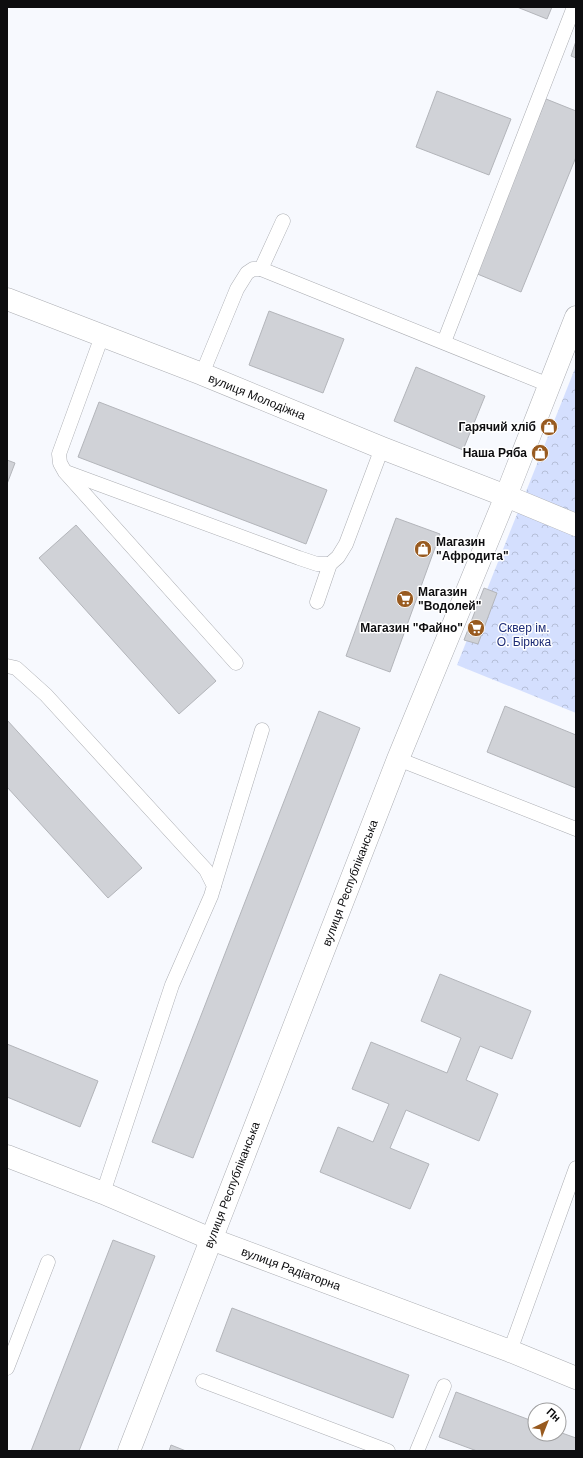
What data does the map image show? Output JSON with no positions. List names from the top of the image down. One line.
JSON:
{"streets":{"street":["вулиця Молодіжна","вулиця Республіканська","вулиця Радіаторна"]},"crossings":[["вулиця Молодіжна","вулиця Республіканська"],["вулиця Республіканська","вулиця Радіаторна"]],"parks":["Сквер ім. О. Бірюка"],"places":{"shop":["Гарячий хліб","Наша Ряба","Магазин \"Афродита\""],"supermarket":["Магазин \"Водолей\"","Магазин \"Файно\""]},"north":"top right"}
